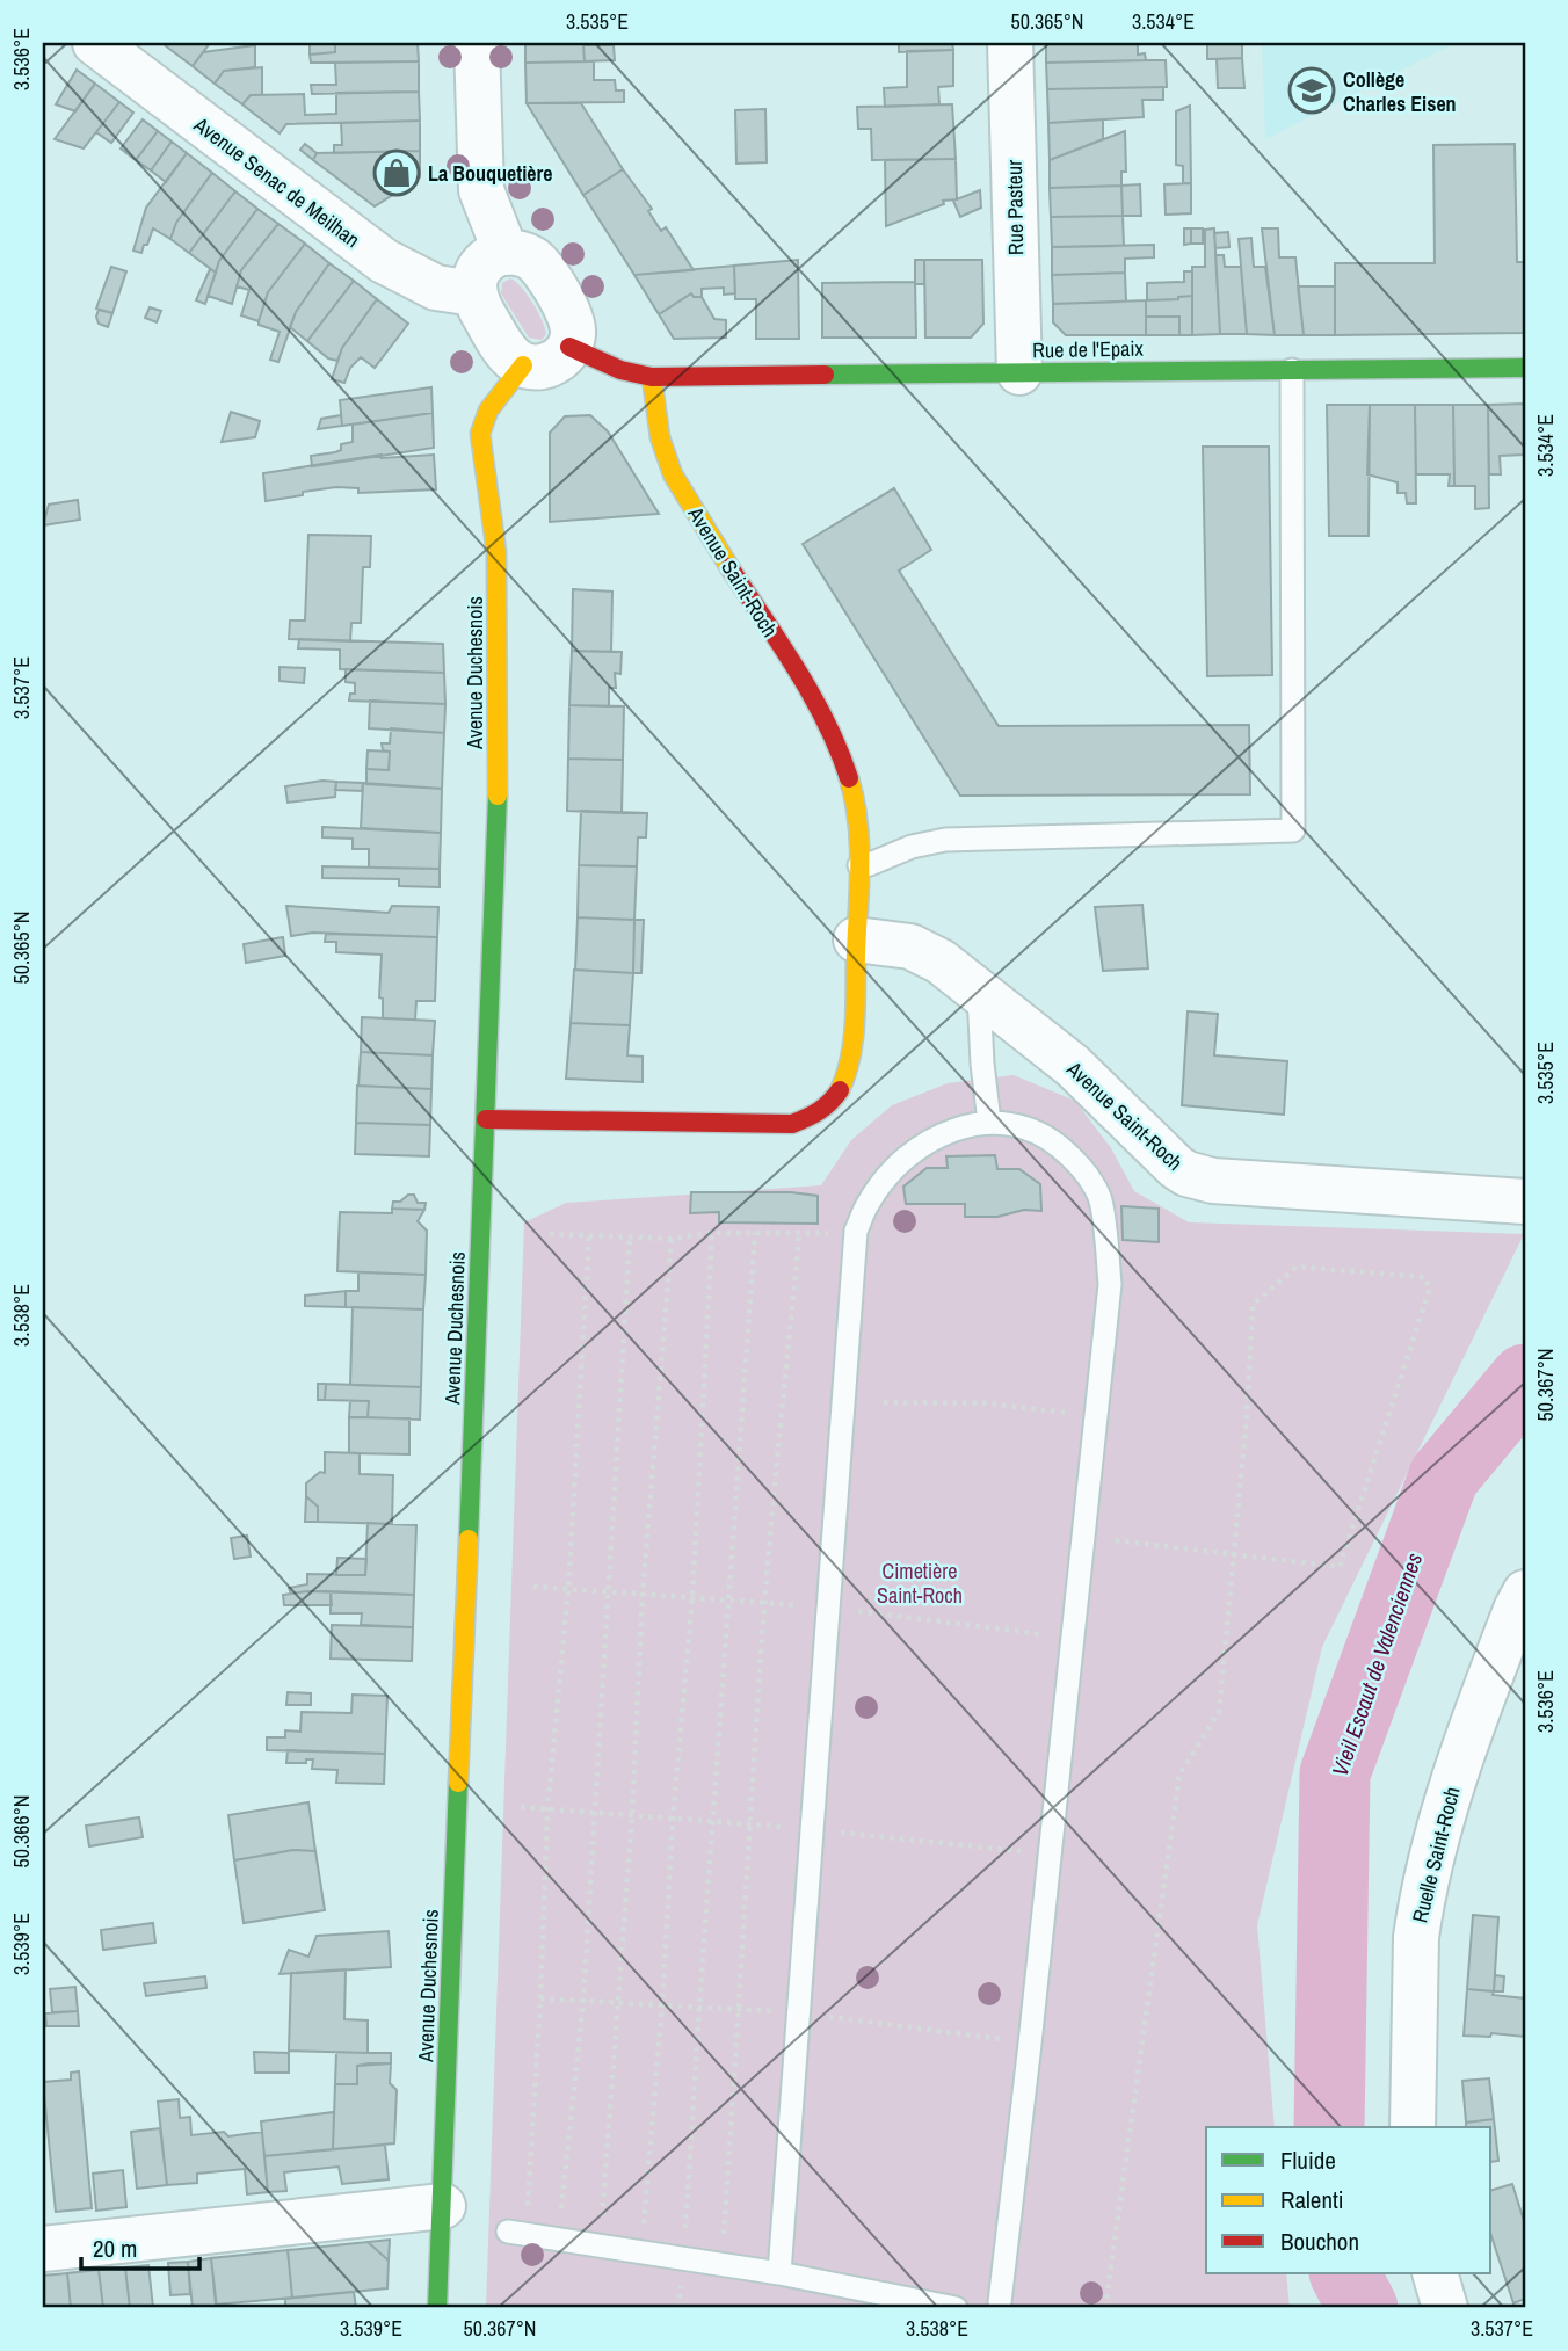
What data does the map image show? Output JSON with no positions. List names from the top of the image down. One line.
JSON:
{"streets":{"street":["Avenue Senac de Meilhan","Rue Pasteur","Rue de l'Epaix","Avenue Saint-Roch","Avenue Duchesnois","Ruelle Saint-Roch"]},"crossings":[["Avenue Senac de Meilhan","Avenue Duchesnois"],["Rue Pasteur","Rue de l'Epaix"],["Rue de l'Epaix","Avenue Saint-Roch"],["Avenue Saint-Roch","Avenue Duchesnois"]],"water":["Vieil Escaut de Valenciennes"],"parks":["Cimetière Saint-Roch"],"places":{"school or university":["Collège Charles Eisen"],"shop":["La Bouquetière"]},"legend":["Fluide","Ralenti","Bouchon"],"scale_bar":"20 m","coordinates":["3.535°E","50.365°N","3.534°E","3.536°E","3.537°E","3.538°E","50.367°N","50.366°N","3.539°E"]}
